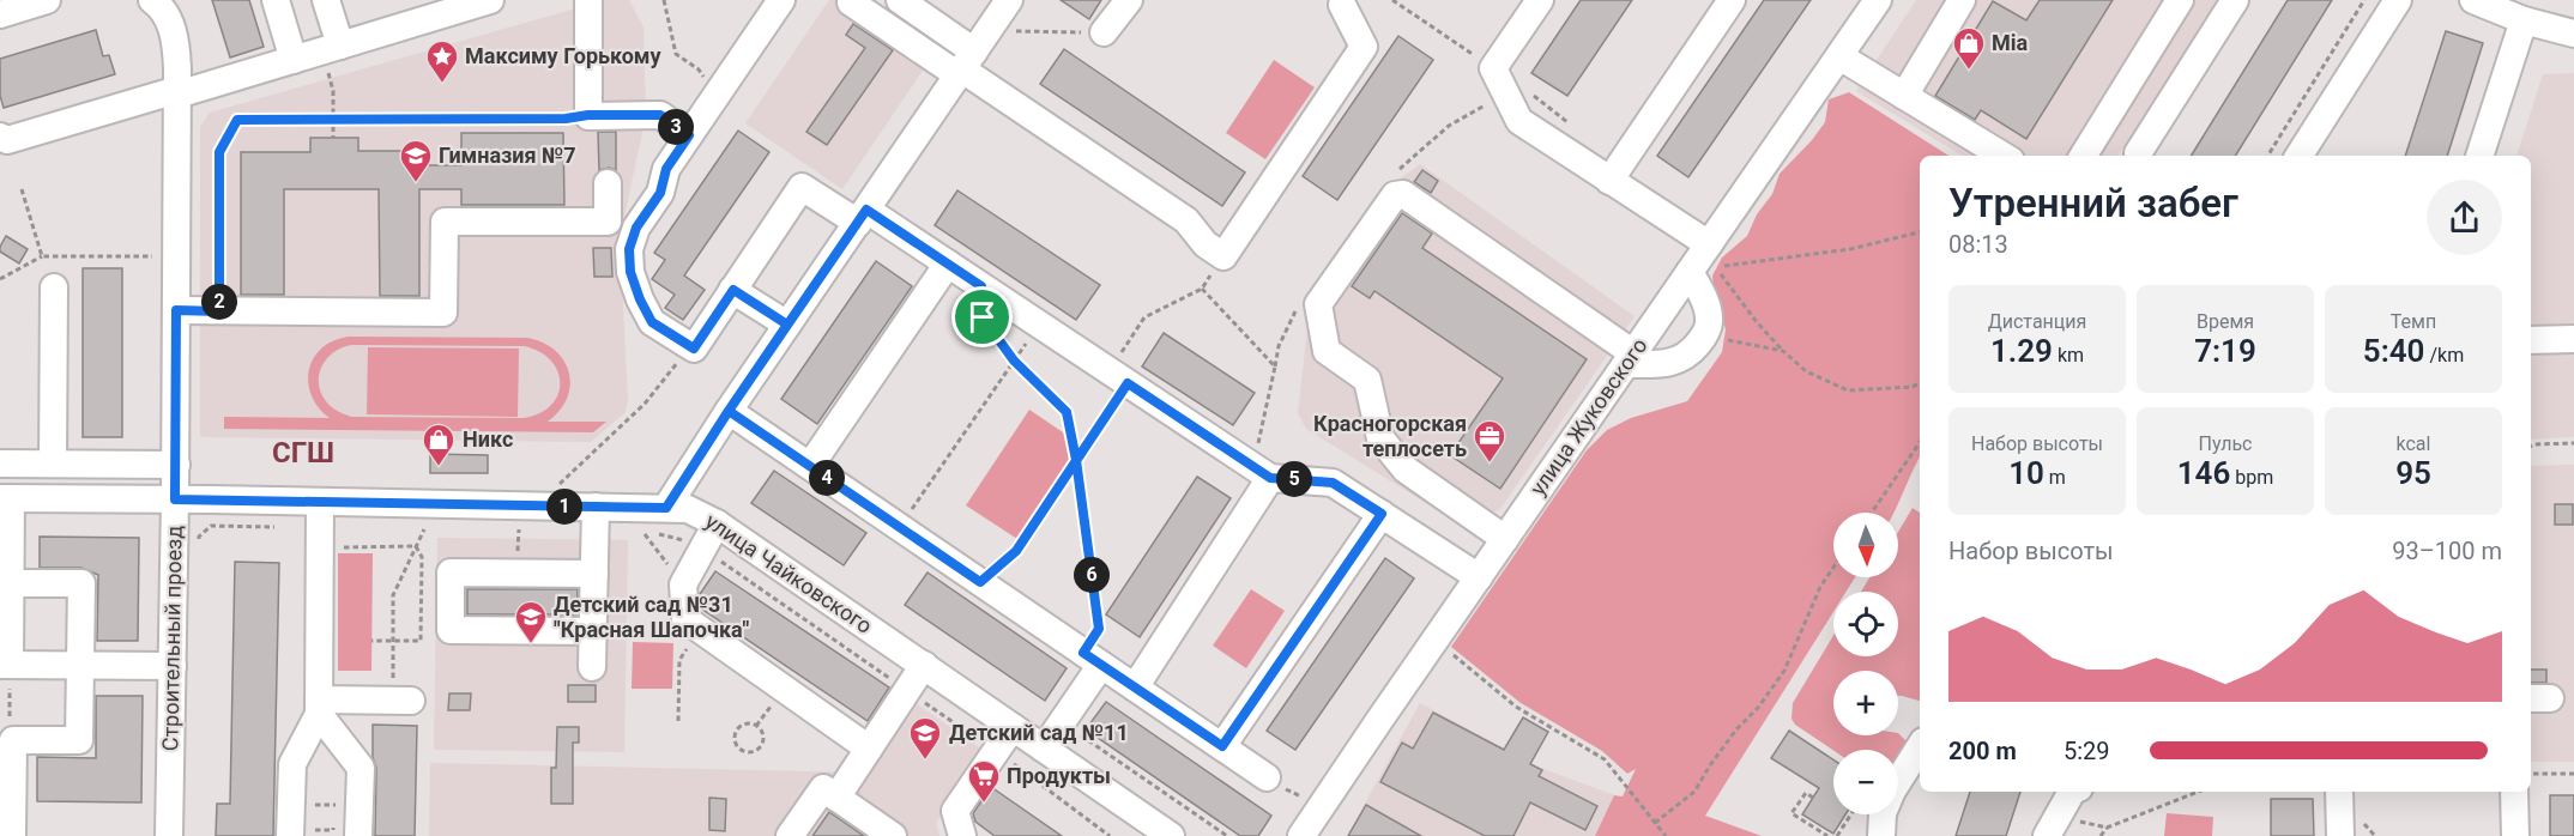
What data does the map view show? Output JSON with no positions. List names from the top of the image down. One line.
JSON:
{"streets":{"street":["улица Жуковского","улица Чайковского","Строительный проезд"]},"crossings":[["улица Чайковского","Строительный проезд"]],"districts":["СГШ"],"places":{"shop":["Mia","Никс"],"place":["Максиму Горькому"],"school or university":["Гимназия №7","Детский сад №31 \"Красная Шапочка\"","Детский сад №11"],"office":["Красногорская теплосеть"],"supermarket":["Продукты"]},"north":"bottom","page":{"pins":["3","2","4","5","1","6"],"heading":["Утренний забег","08:13"],"stats":[["Дистанция","1.29 km"],["Время","7:19"],["Темп","5:40 /km"],["Набор высоты","10 m"],["Пульс","146 bpm"],["kcal","95"]],"map_buttons":["+","−"],"chart":["Набор высоты","93–100 m"],"list":[{"name":"200 m","note":"5:29"}]}}
